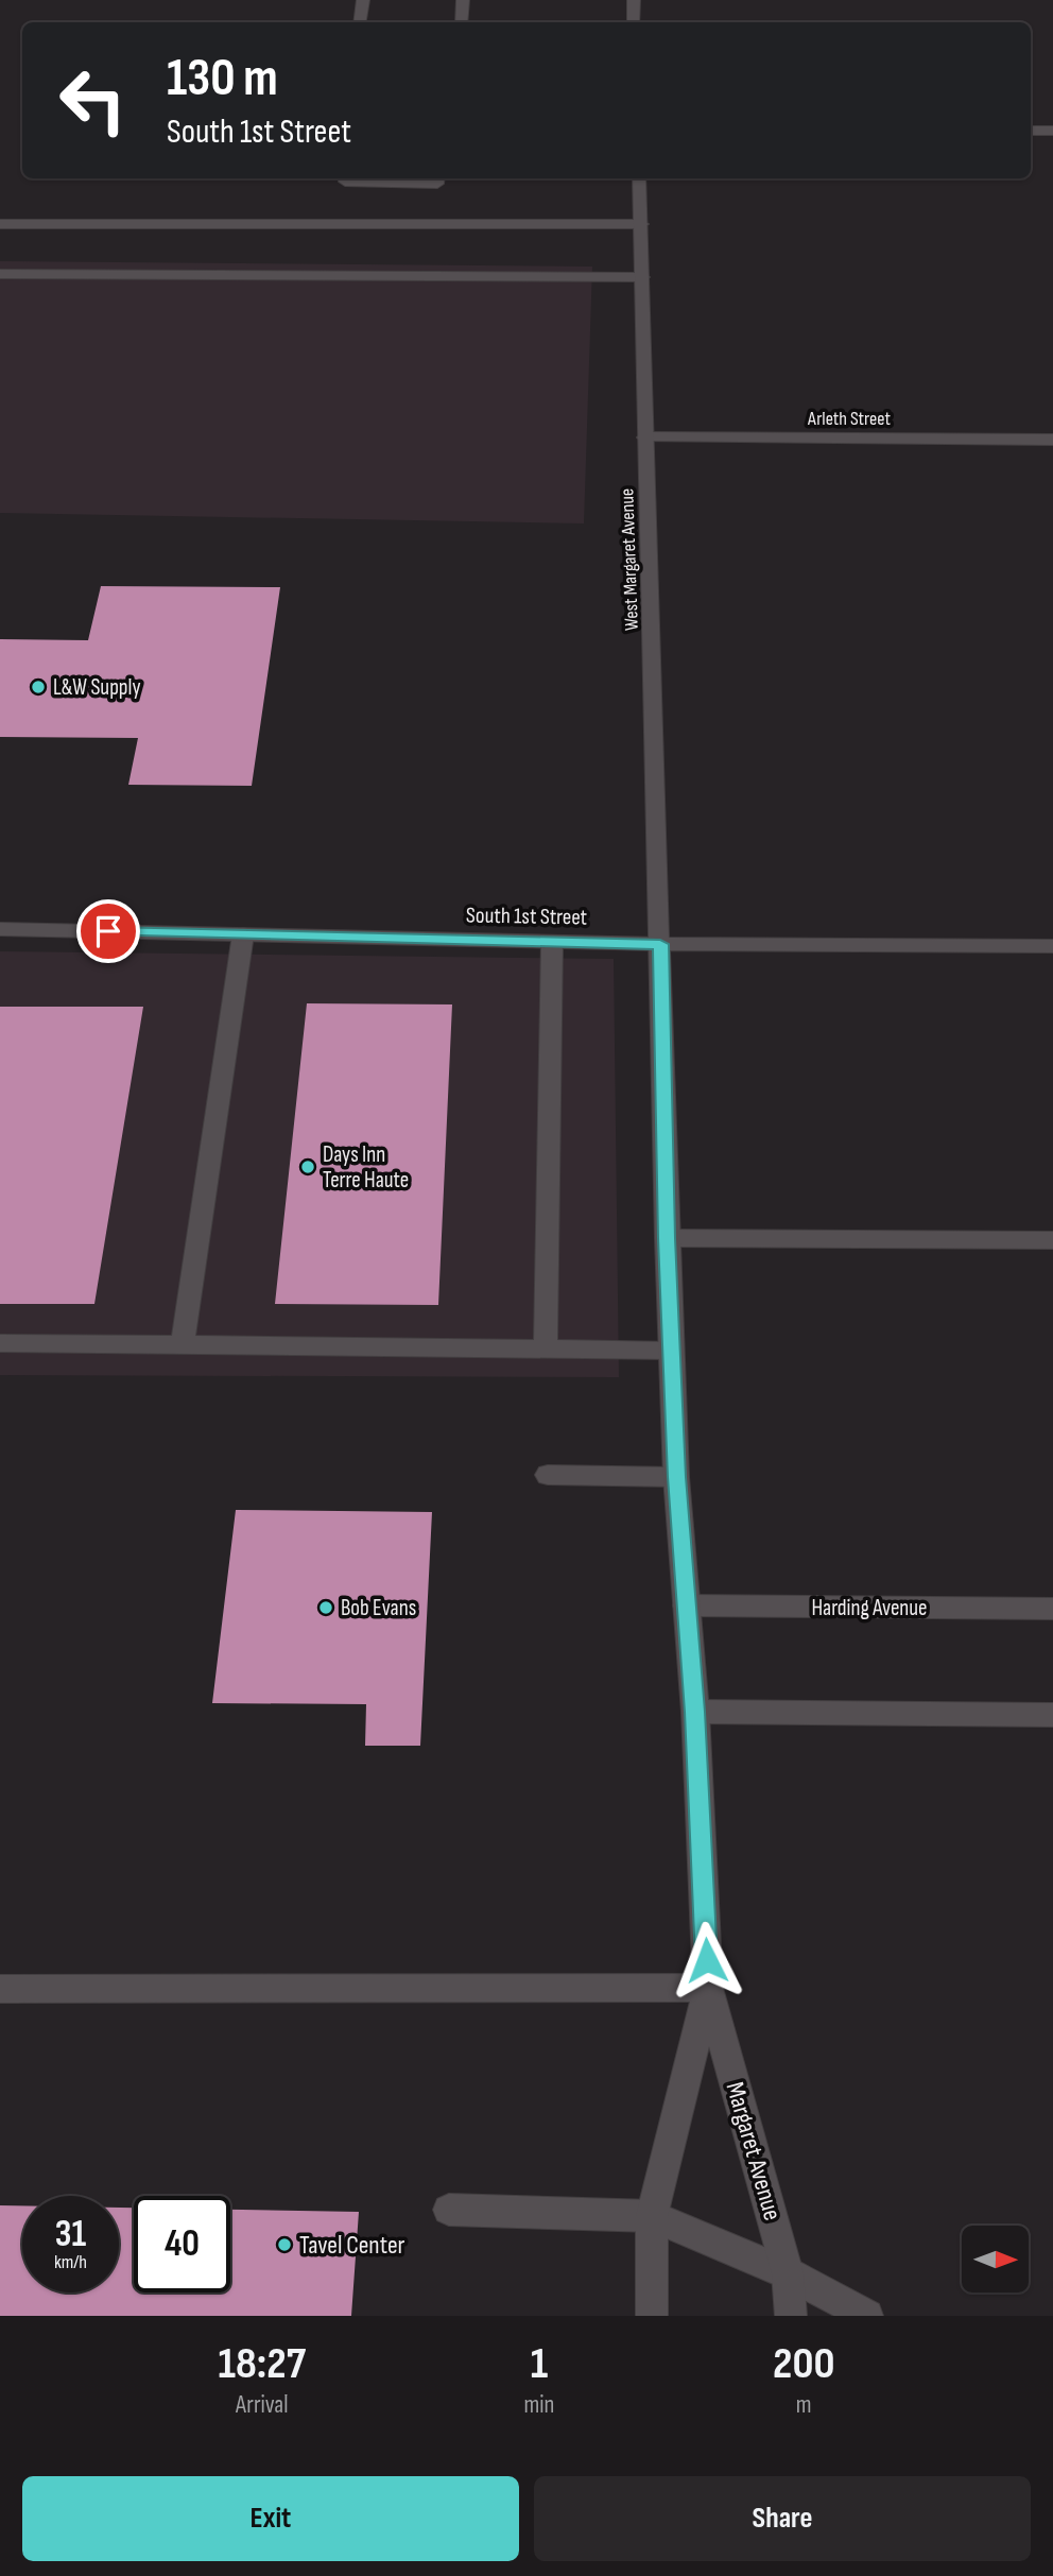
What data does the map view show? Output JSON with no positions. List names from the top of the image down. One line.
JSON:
{"streets":{"street":["Arleth Street","West Margaret Avenue","South 1st Street","Harding Avenue","Margaret Avenue"]},"crossings":[["Arleth Street","West Margaret Avenue"],["West Margaret Avenue","South 1st Street"],["West Margaret Avenue","Margaret Avenue"],["South 1st Street","Margaret Avenue"],["Harding Avenue","Margaret Avenue"]],"places":["L&W Supply","Days Inn Terre Haute","Bob Evans","Tavel Center"],"north":"right","page":{"turn":["130 m","South 1st Street"],"speed":"31 km/h","limit":"40","eta":["18:27","Arrival","1","min","200","m"],"buttons":["Exit","Share"]}}
